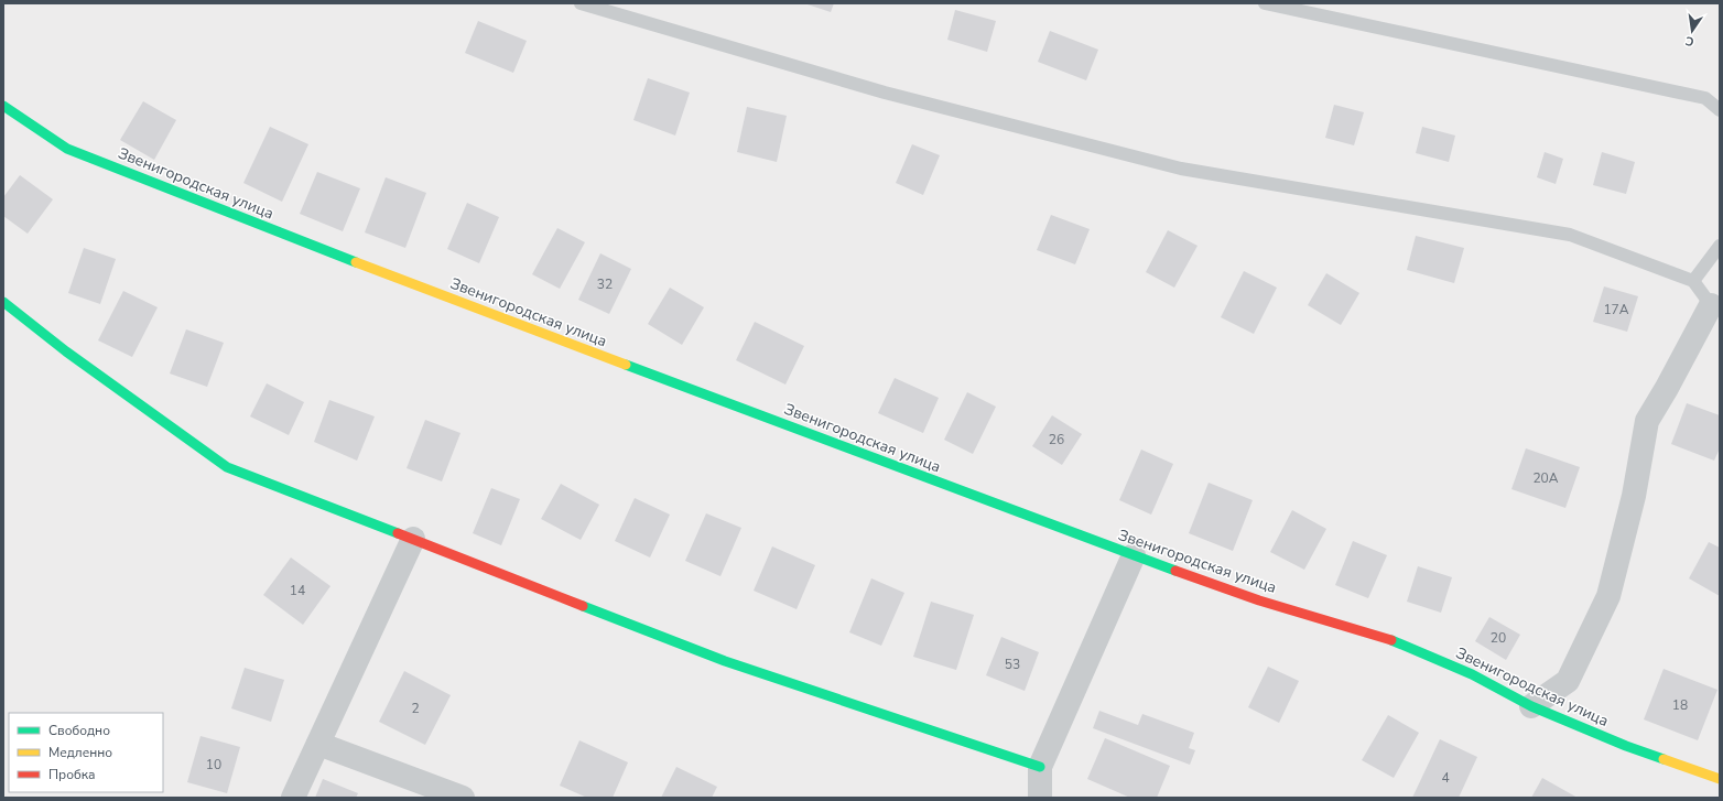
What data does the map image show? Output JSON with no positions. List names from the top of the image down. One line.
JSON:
{"streets":{"street":["Звенигородская улица"]},"house_numbers":["32","17А","26","20А","14","20","53","18","2","10","4"],"legend":["Свободно","Медленно","Пробка"],"north":"bottom"}
